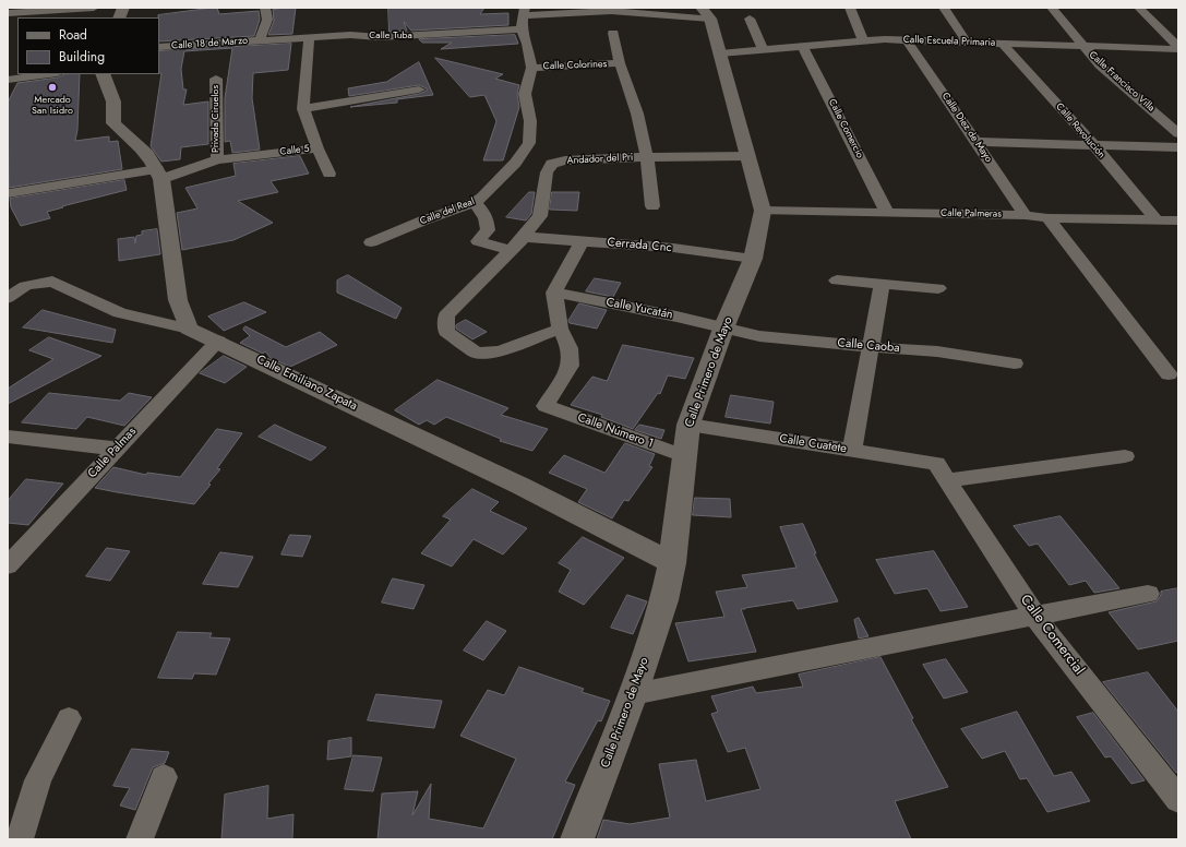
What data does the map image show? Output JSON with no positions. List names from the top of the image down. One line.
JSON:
{"streets":{"street":["Calle Tuba","Calle Escuela Primaria","Calle 18 de Marzo","Calle Colorines","Calle Francisco Villa","Privada Ciruelos","Calle Diez de Mayo","Calle Comercio","Calle Revolución","Calle 5","Andador del Pri","Calle del Real","Calle Palmeras","Cerrada Cnc","Calle Yucatán","Calle Caoba","Calle Primero de Mayo","Calle Emiliano Zapata","Calle Número 1","Calle Cuatete","Calle Palmas","Calle Comercial"]},"crossings":[["Calle Tuba","Calle 18 de Marzo"],["Calle Tuba","Calle 5"],["Calle Escuela Primaria","Calle Francisco Villa"],["Calle Escuela Primaria","Calle Diez de Mayo"],["Calle Escuela Primaria","Calle Comercio"],["Calle Escuela Primaria","Calle Revolución"],["Calle Escuela Primaria","Calle Primero de Mayo"],["Calle Colorines","Calle del Real"],["Privada Ciruelos","Calle 5"],["Calle Diez de Mayo","Calle Palmeras"],["Calle Comercio","Calle Palmeras"],["Calle Revolución","Calle Palmeras"],["Andador del Pri","Cerrada Cnc"],["Andador del Pri","Calle Primero de Mayo"],["Andador del Pri","Calle Número 1"],["Calle Palmeras","Calle Primero de Mayo"],["Cerrada Cnc","Calle Primero de Mayo"],["Calle Yucatán","Calle Caoba"],["Calle Yucatán","Calle Primero de Mayo"],["Calle Caoba","Calle Primero de Mayo"],["Calle Primero de Mayo","Calle Emiliano Zapata"],["Calle Primero de Mayo","Calle Número 1"],["Calle Primero de Mayo","Calle Cuatete"],["Calle Emiliano Zapata","Calle Palmas"],["Calle Cuatete","Calle Comercial"]],"places":["Mercado San Isidro"],"legend":["Road","Building"]}
